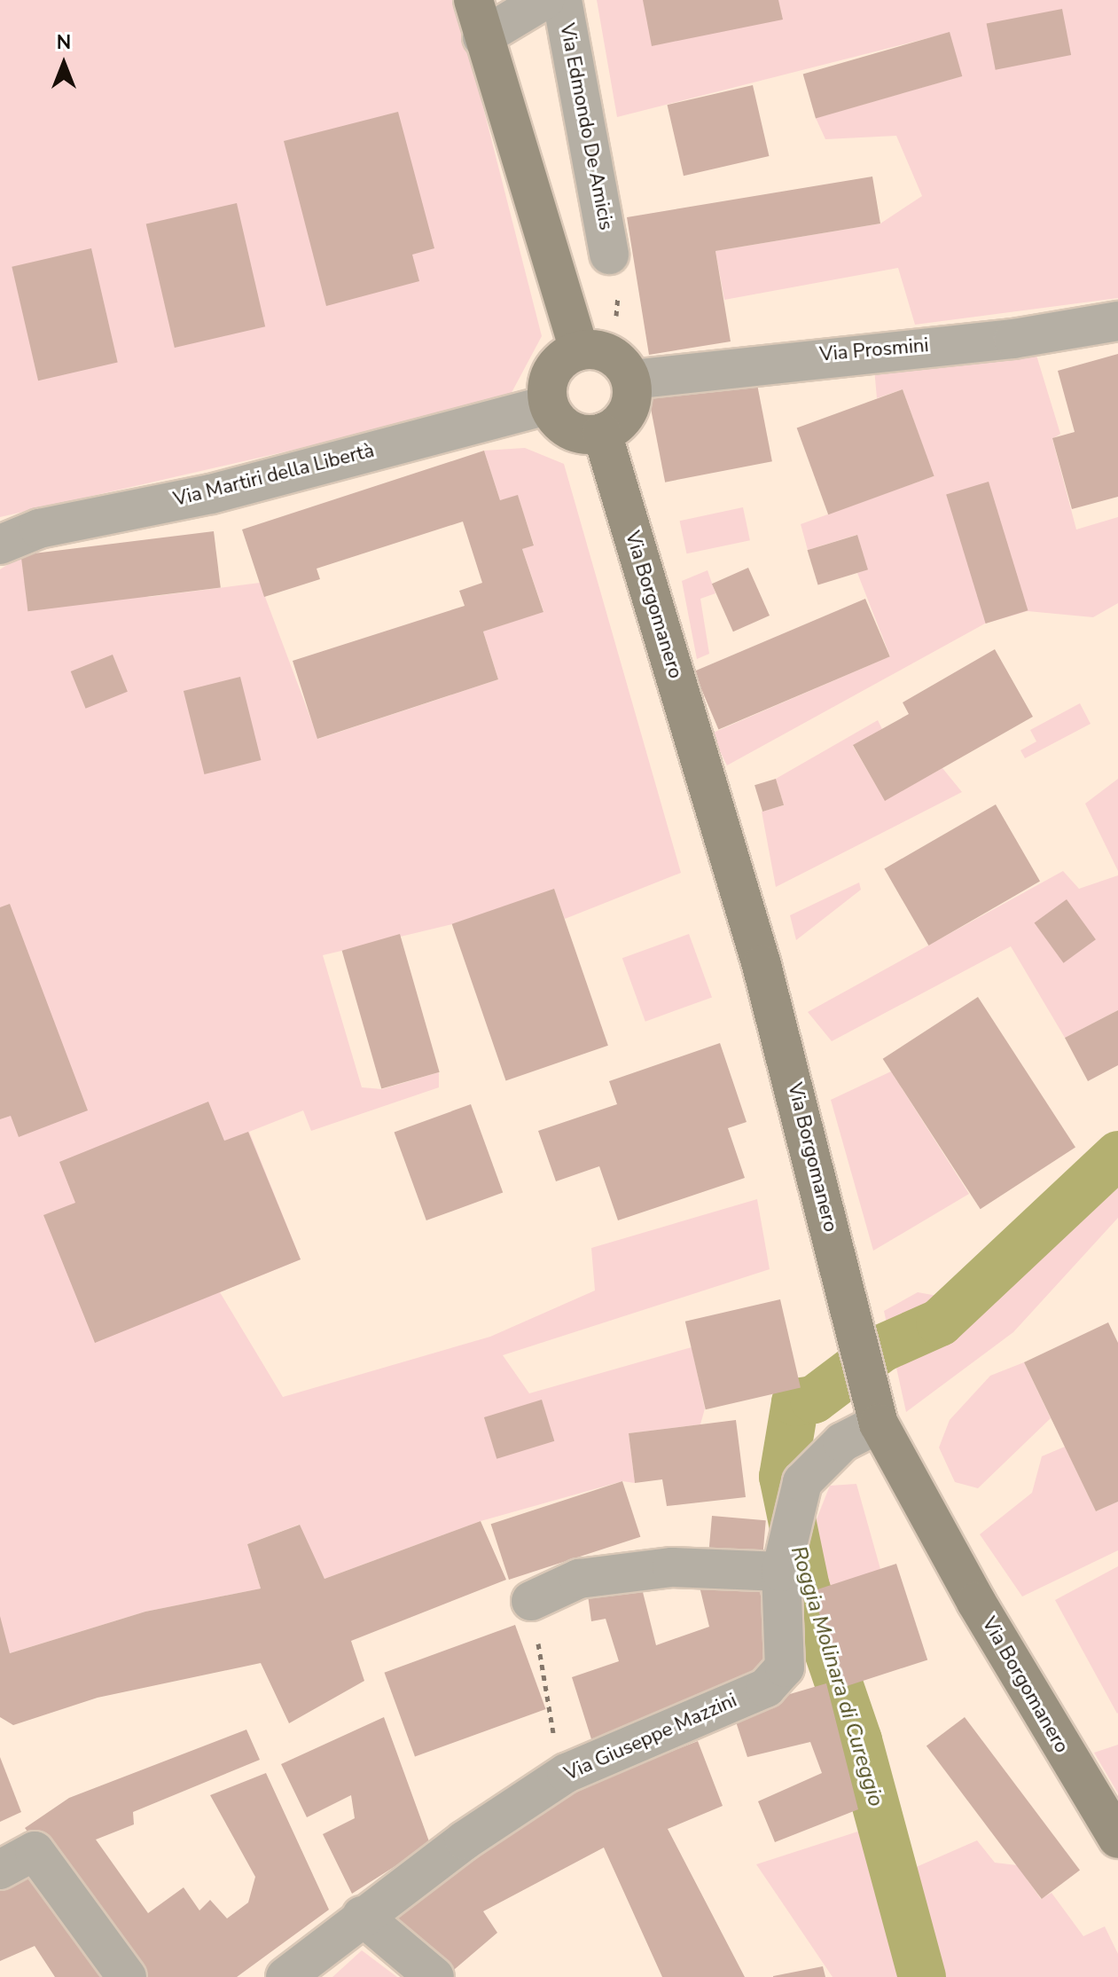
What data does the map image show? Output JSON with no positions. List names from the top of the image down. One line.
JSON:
{"streets":{"main road":["Via Borgomanero"],"street":["Via Edmondo De Amicis","Via Prosmini","Via Martiri della Libertà","Via Giuseppe Mazzini"]},"crossings":[["Via Prosmini","Via Martiri della Libertà"],["Via Prosmini","Via Borgomanero"],["Via Martiri della Libertà","Via Borgomanero"],["Via Borgomanero","Via Giuseppe Mazzini"]],"water":["Roggia Molinara di Cureggio"],"north":"top"}
